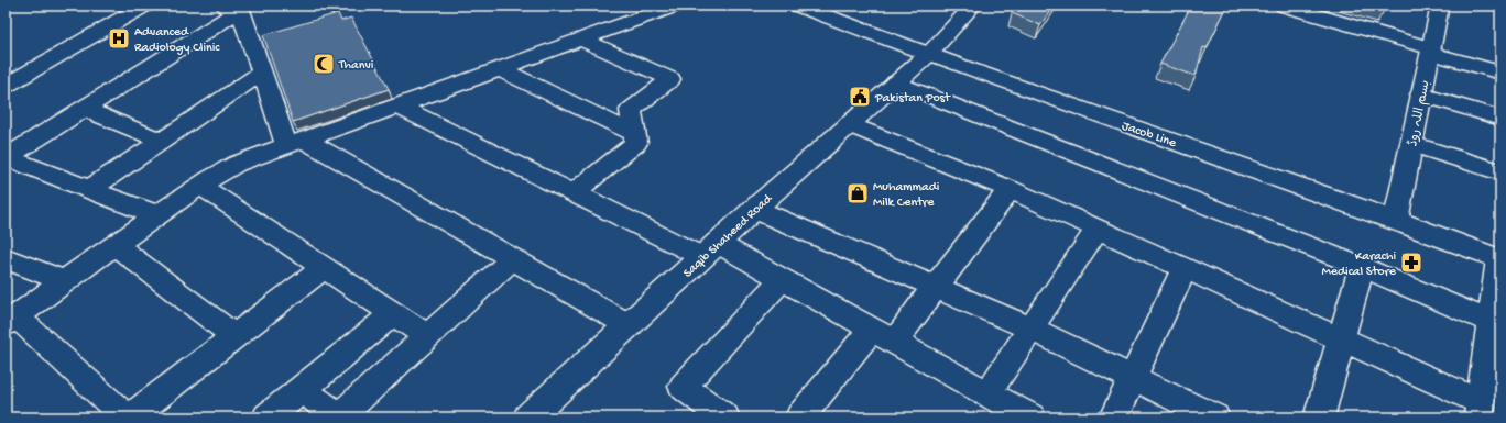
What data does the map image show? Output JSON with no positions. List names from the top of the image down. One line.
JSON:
{"streets":{"street":["بسم اللہ روڈ","Jacob Line","Saqib Shaheed Road"]},"crossings":[["بسم اللہ روڈ","Jacob Line"],["Jacob Line","Saqib Shaheed Road"]],"places":{"hospital":["Advanced Radiology Clinic"],"mosque":["Thanvi"],"public building":["Pakistan Post"],"shop":["Muhammadi Milk Centre"],"pharmacy":["Karachi Medical Store"]}}
